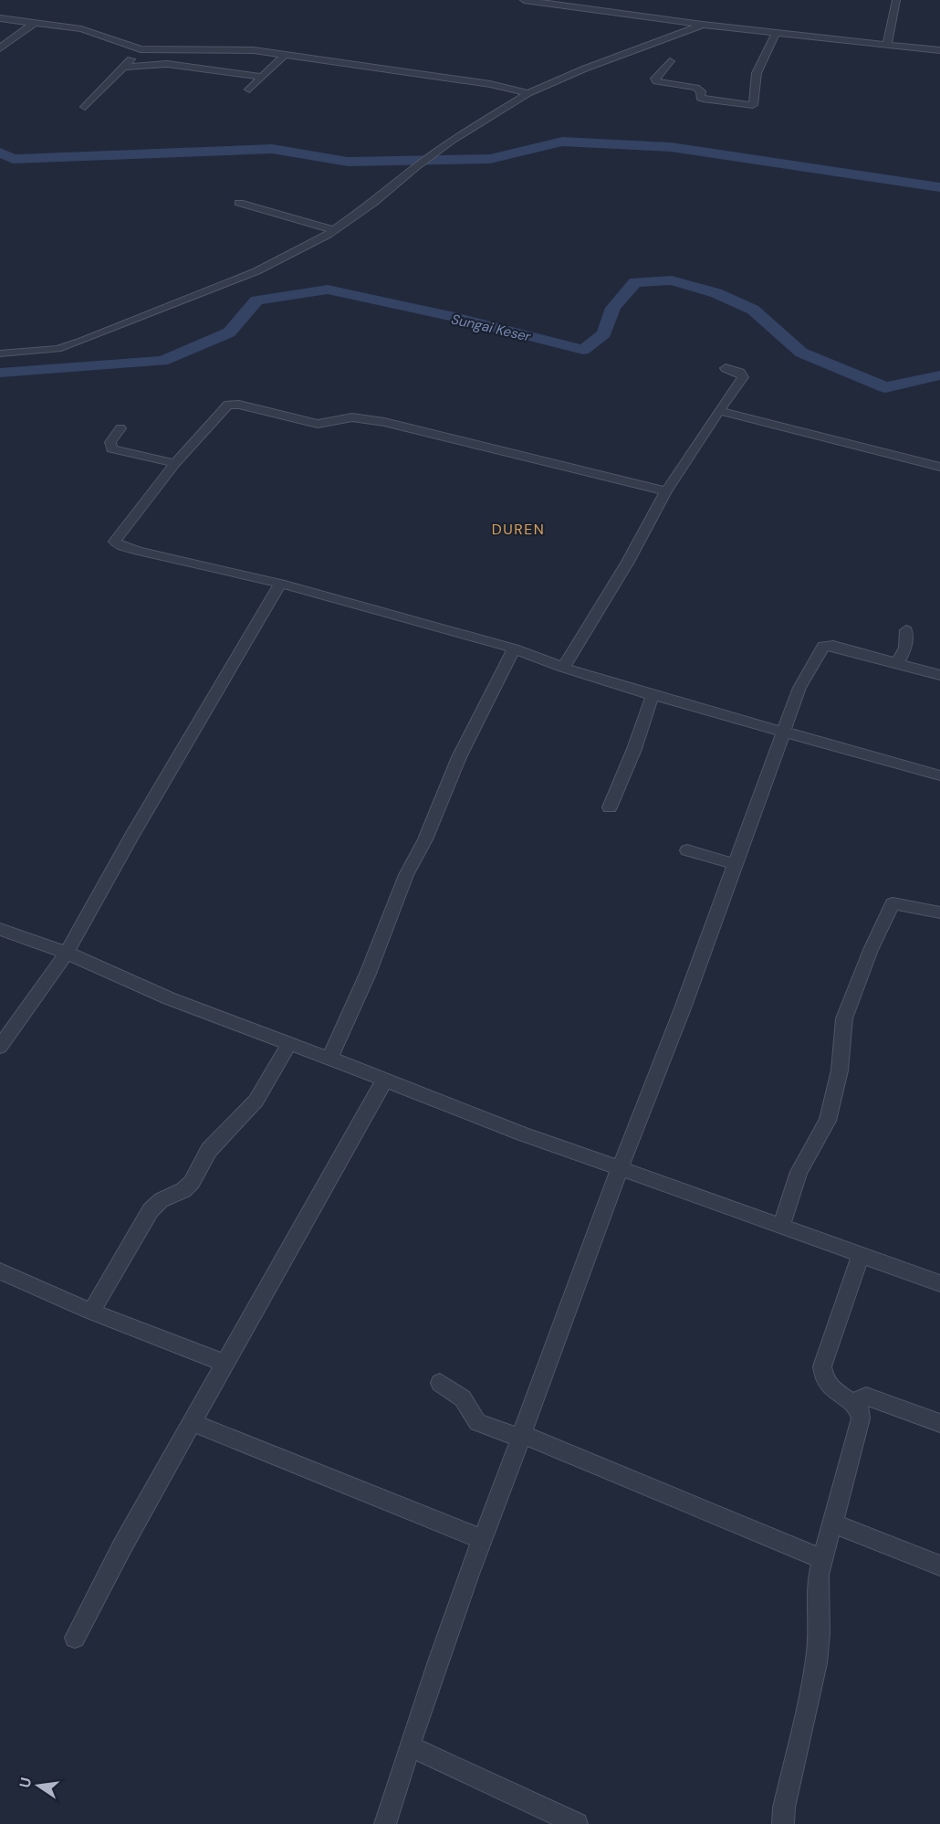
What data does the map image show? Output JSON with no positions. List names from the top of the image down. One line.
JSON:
{"districts":["DUREN"],"water":["Sungai Keser"],"north":"left"}
